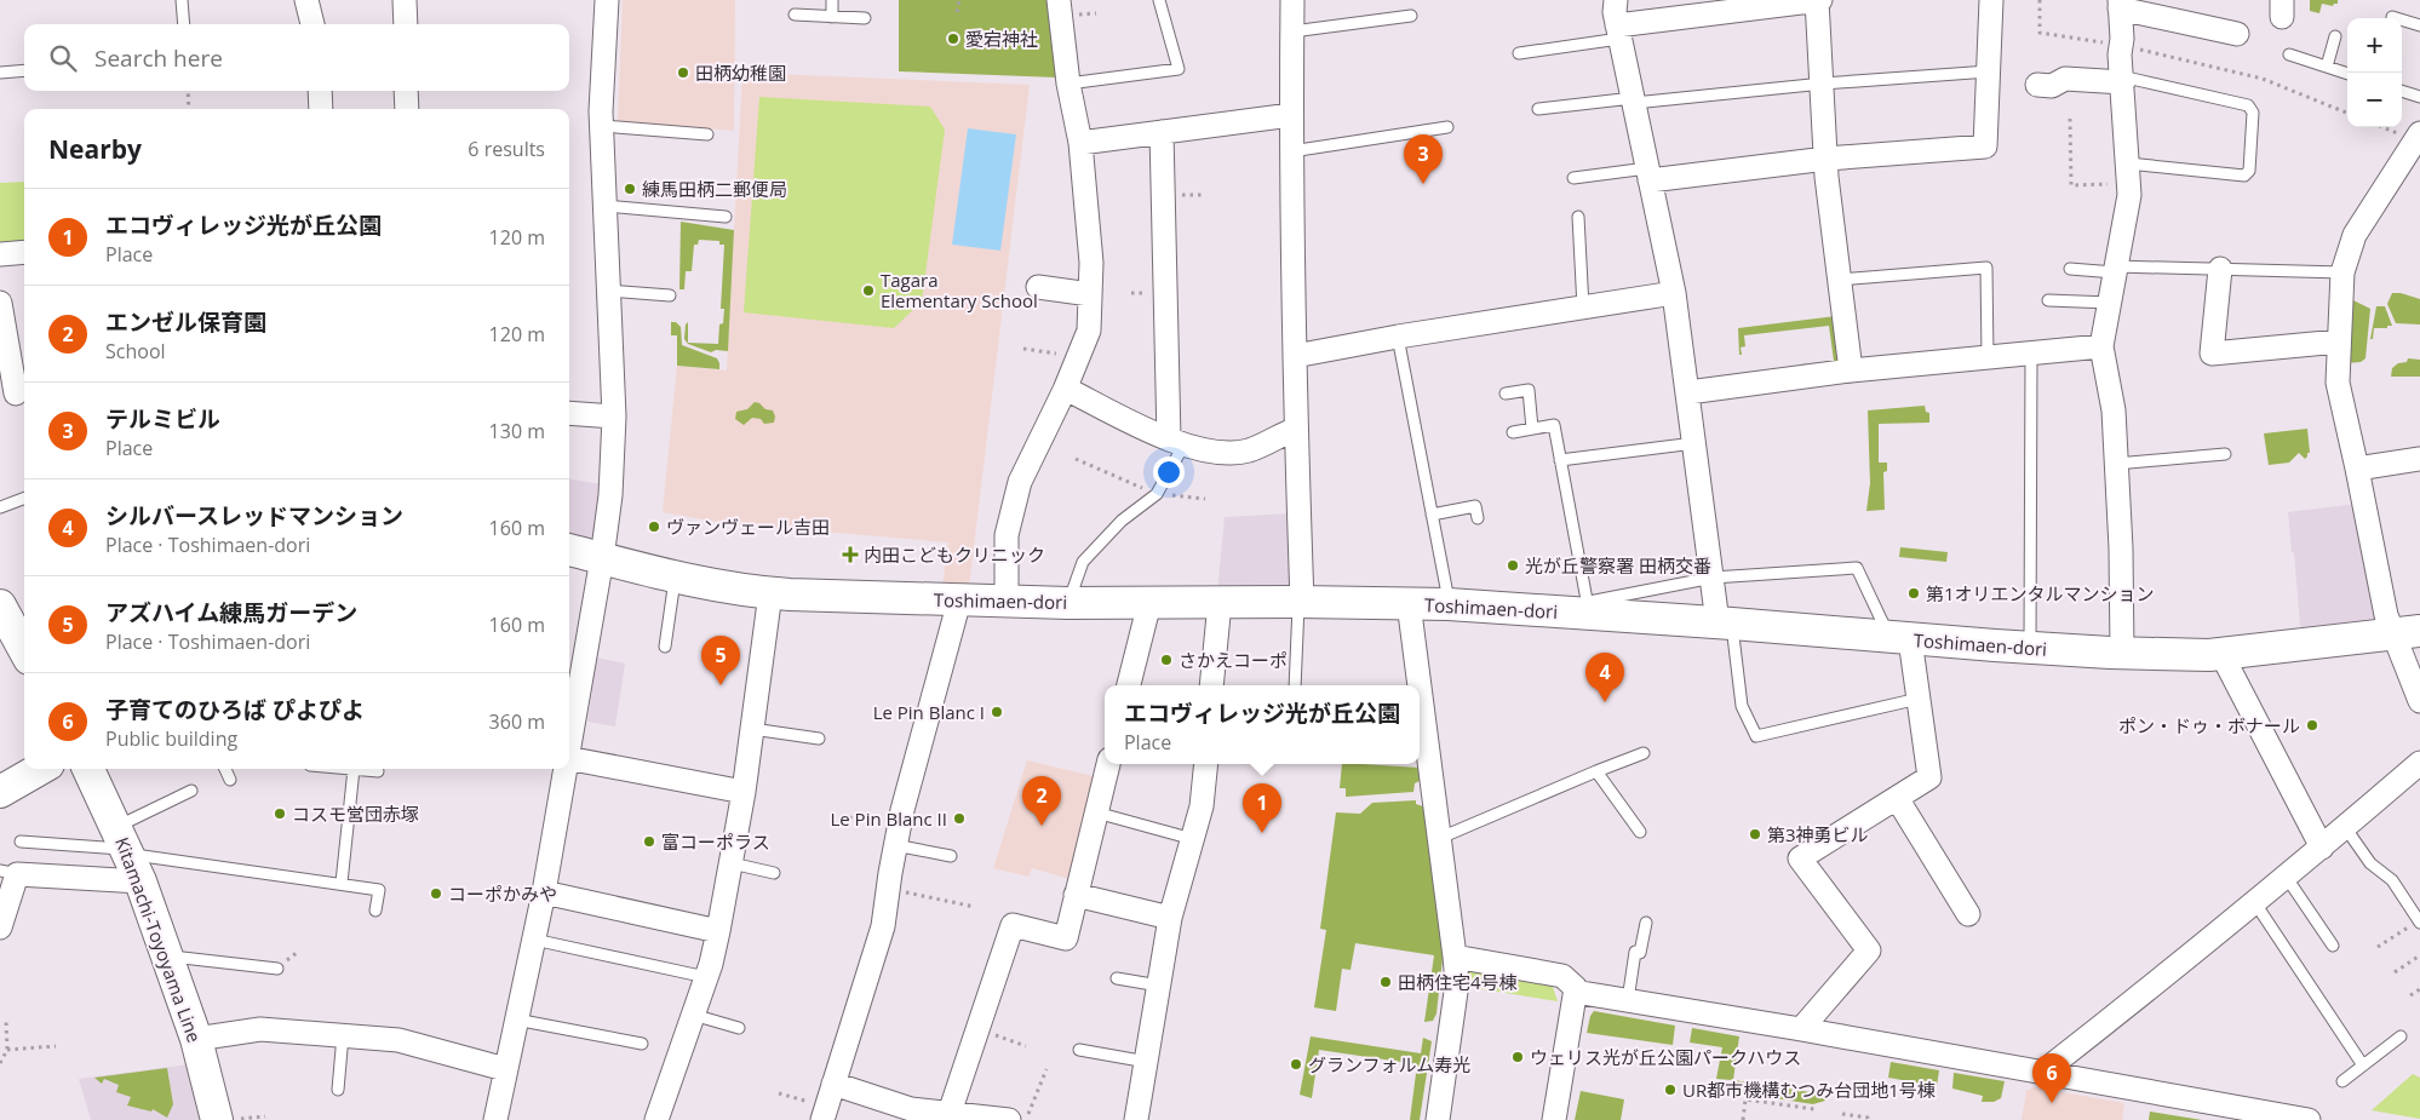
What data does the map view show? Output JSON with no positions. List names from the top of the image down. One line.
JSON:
{"streets":{"street":["Toshimaen-dori","Kitamachi-Toyoyama Line"]},"places":{"other":["愛宕神社","田柄幼稚園","練馬田柄二郵便局","Tagara Elementary School","ヴァンヴェール吉田","光が丘警察署 田柄交番","第1オリエンタルマンション","さかえコーポ","Le Pin Blanc I","ポン・ドゥ・ボナール","コスモ営団赤塚","Le Pin Blanc II","第3神勇ビル","富コーポラス","コーポかみや","田柄住宅4号棟","ウェリス光が丘公園パークハウス","グランフォルム寿光","UR都市機構むつみ台団地1号棟"],"health":["内田こどもクリニック"]},"page":{"map_buttons":["+","−"],"search":"Search here","heading":["Nearby","6 results"],"pins":["3","5","4","2","1","6"],"list":[{"mark":"1","name":"エコヴィレッジ光が丘公園","note":"Place","value":"120 m"},{"mark":"2","name":"エンゼル保育園","note":"School","value":"120 m"},{"mark":"3","name":"テルミビル","note":"Place","value":"130 m"},{"mark":"4","name":"シルバースレッドマンション","note":"Place · Toshimaen-dori","value":"160 m"},{"mark":"5","name":"アズハイム練馬ガーデン","note":"Place · Toshimaen-dori","value":"160 m"},{"mark":"6","name":"子育てのひろば ぴよぴよ","note":"Public building","value":"360 m"}],"popup":["エコヴィレッジ光が丘公園","Place"]}}
